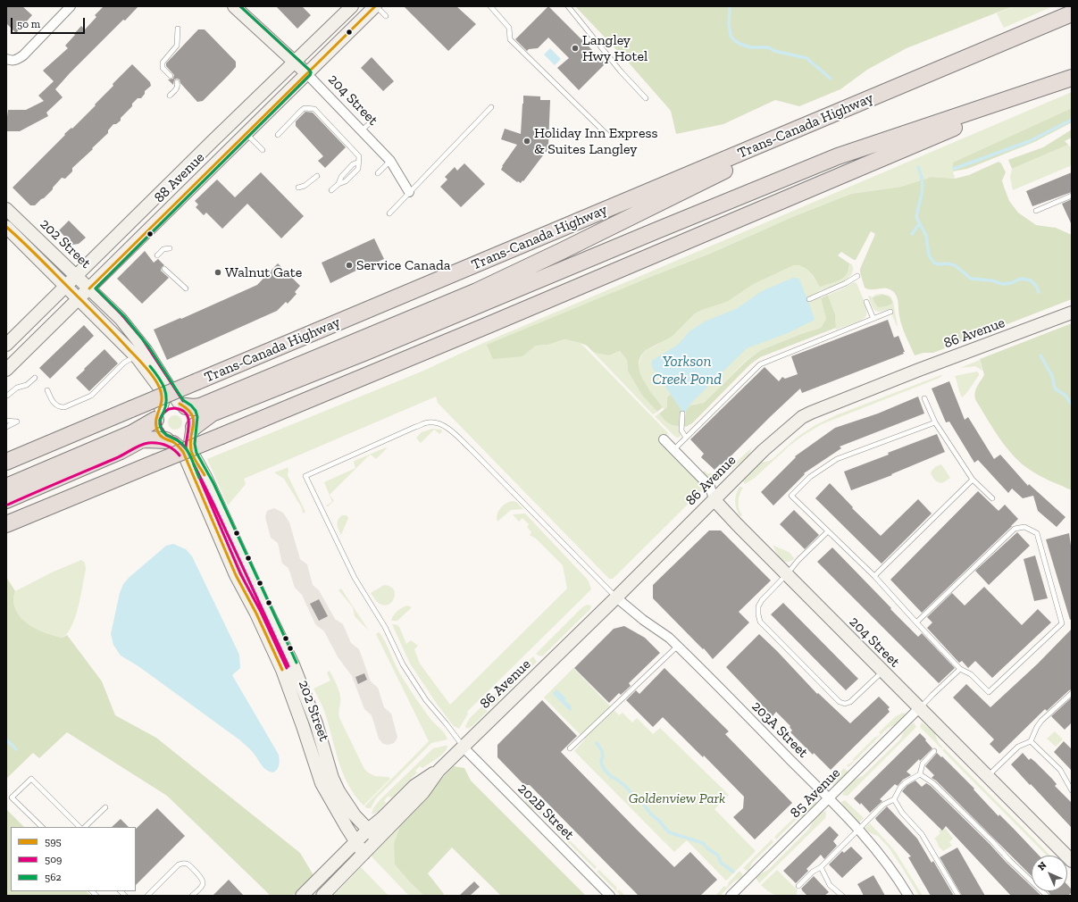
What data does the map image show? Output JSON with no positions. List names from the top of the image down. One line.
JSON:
{"streets":{"highway":["Trans-Canada Highway"],"main road":["204 Street","88 Avenue","202 Street","86 Avenue"],"street":["203A Street","85 Avenue","202B Street"]},"crossings":[["204 Street","88 Avenue"],["204 Street","86 Avenue"],["204 Street","85 Avenue"],["88 Avenue","202 Street"],["202 Street","86 Avenue"],["86 Avenue","203A Street"],["86 Avenue","202B Street"],["203A Street","85 Avenue"]],"water":["Yorkson Creek Pond"],"parks":["Goldenview Park"],"places":["Langley Hwy Hotel","Holiday Inn Express & Suites Langley","Service Canada","Walnut Gate"],"lines":["transit line 595","transit line 509","transit line 562"],"legend":["595","509","562"],"scale_bar":"50 m","north":"top left"}
